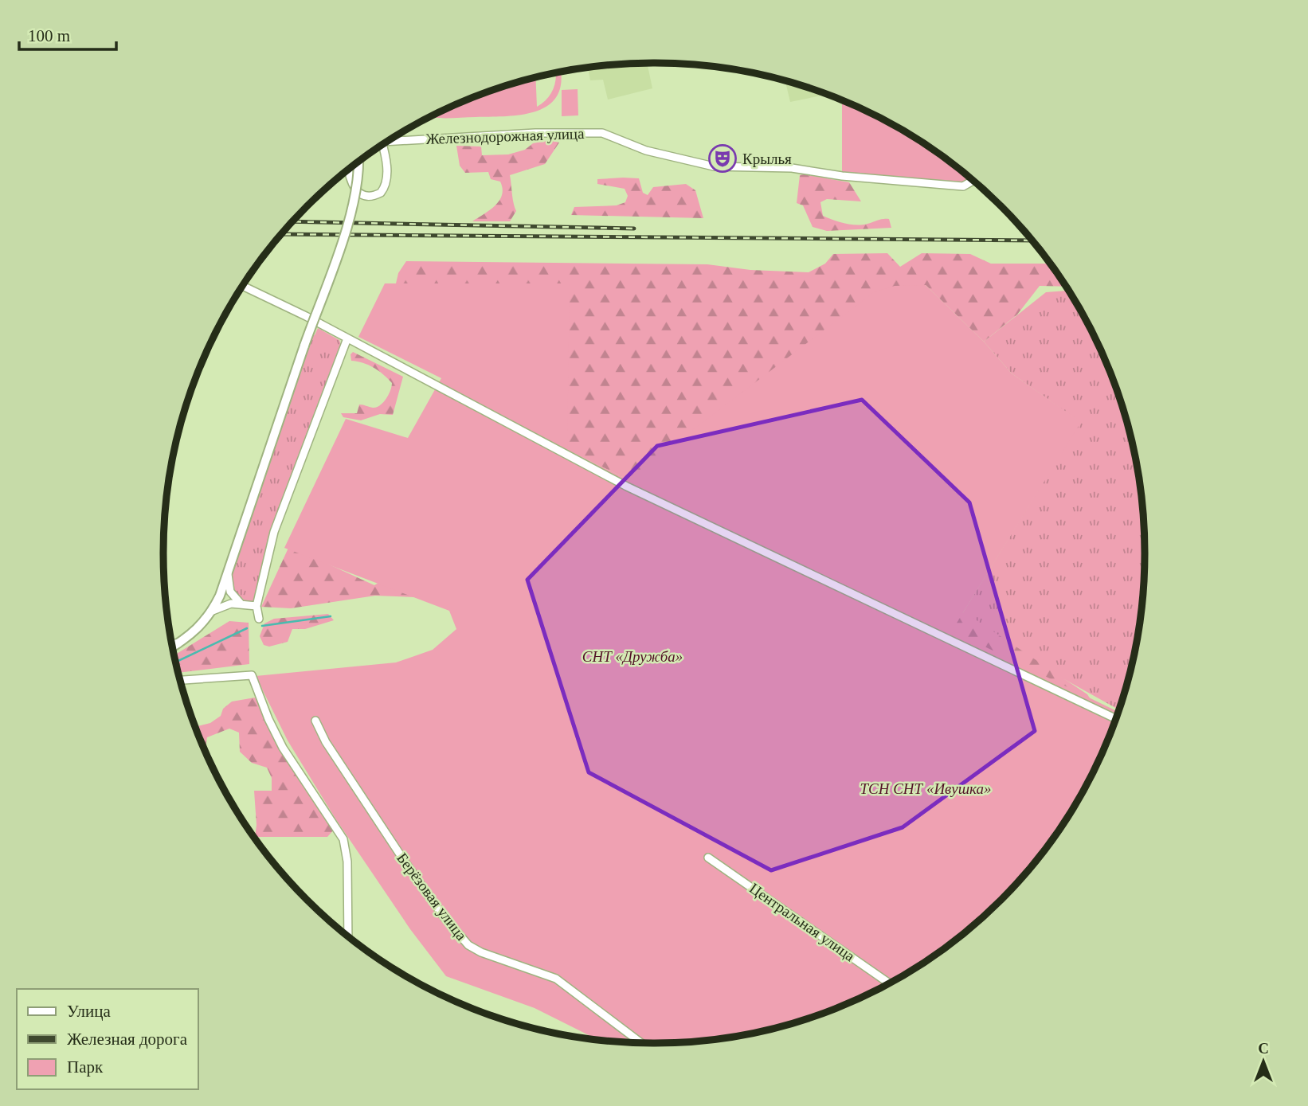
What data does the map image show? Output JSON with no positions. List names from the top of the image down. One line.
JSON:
{"streets":{"street":["Железнодорожная улица","Берёзовая улица","Центральная улица"]},"parks":["СНТ «Дружба»","ТСН СНТ «Ивушка»"],"places":{"theatre":["Крылья"]},"legend":["Улица","Железная дорога","Парк"],"scale_bar":"100 m","north":"top"}
